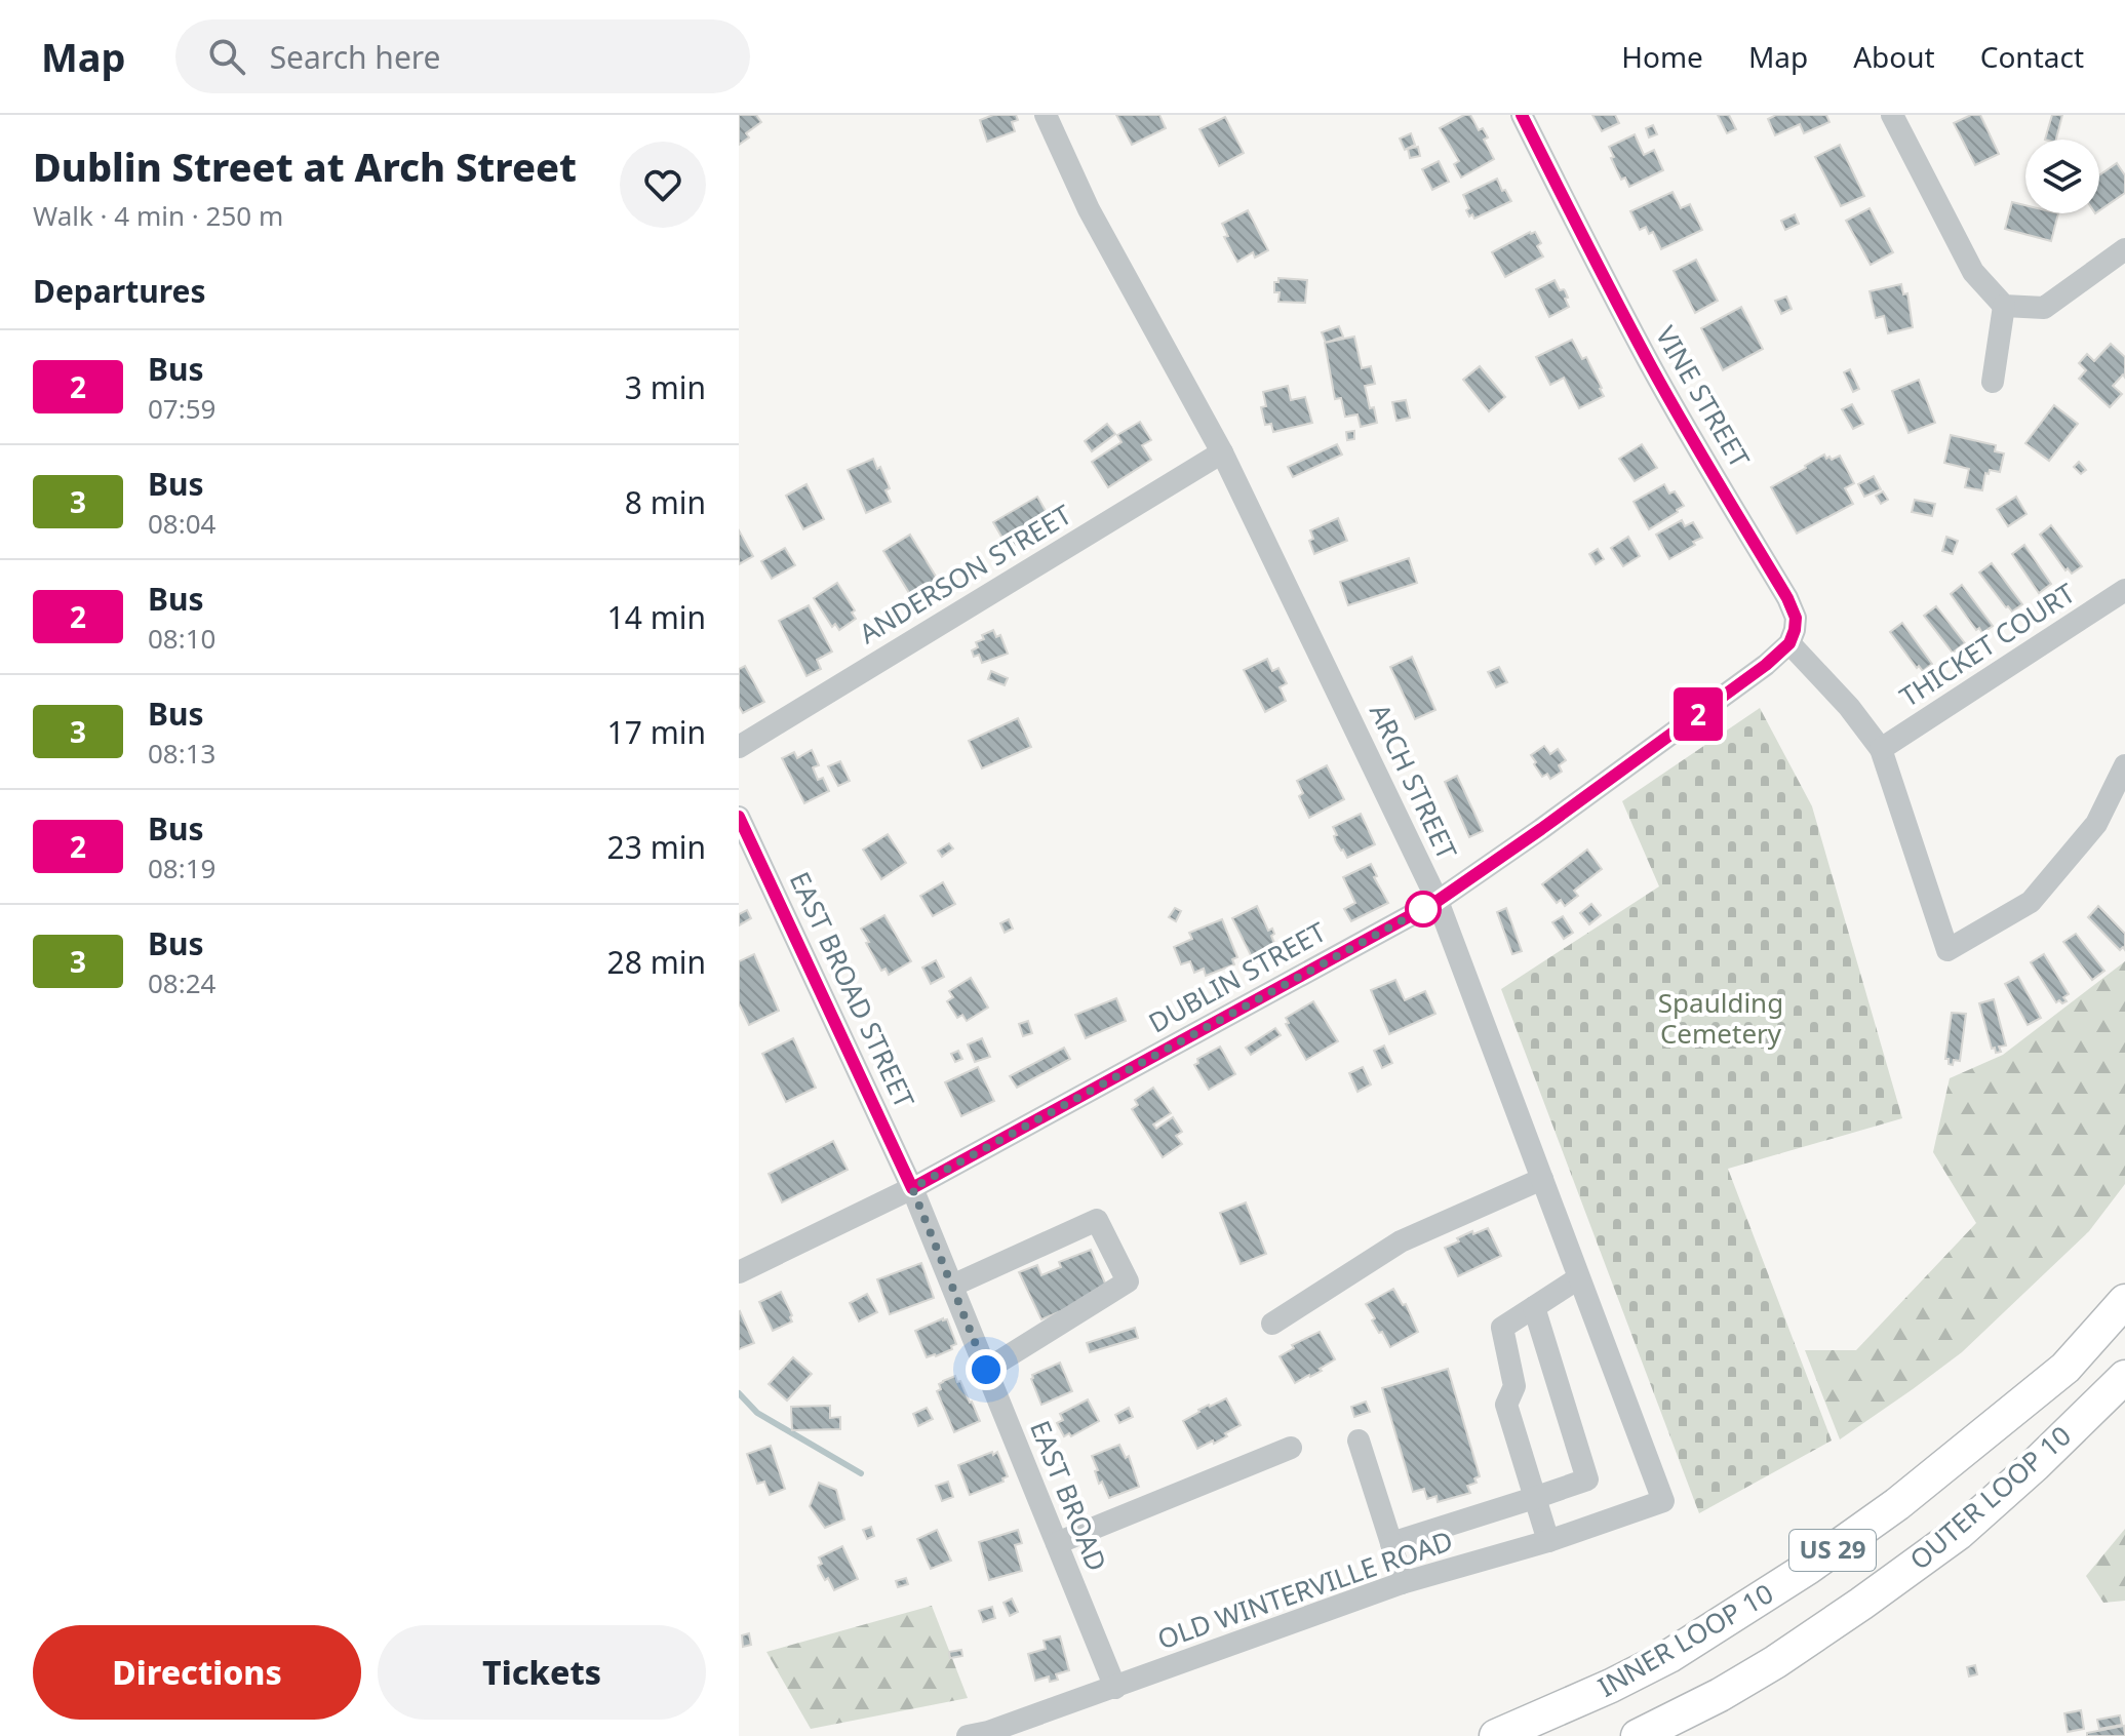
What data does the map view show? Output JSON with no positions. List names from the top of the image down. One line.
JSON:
{"streets":{"highway":["OUTER LOOP 10","US 29","INNER LOOP 10"],"street":["VINE STREET","ANDERSON STREET","THICKET COURT","ARCH STREET","DUBLIN STREET","EAST BROAD STREET","EAST BROAD","OLD WINTERVILLE ROAD"]},"crossings":[["VINE STREET","DUBLIN STREET"],["ANDERSON STREET","ARCH STREET"],["ARCH STREET","DUBLIN STREET"],["ARCH STREET","OLD WINTERVILLE ROAD"],["DUBLIN STREET","EAST BROAD STREET"],["DUBLIN STREET","EAST BROAD"],["EAST BROAD STREET","EAST BROAD"],["EAST BROAD","OLD WINTERVILLE ROAD"]],"parks":["Spaulding Cemetery"],"lines":["bus line 2"],"page":{"header":"Map","search":"Search here","nav":["Home","Map","About","Contact"],"heading":[["Dublin Street at Arch Street","Walk · 4 min · 250 m"],"Departures"],"on_map":"2","list":[{"mark":"2","name":"Bus","note":"07:59","value":"3 min"},{"mark":"3","name":"Bus","note":"08:04","value":"8 min"},{"mark":"2","name":"Bus","note":"08:10","value":"14 min"},{"mark":"3","name":"Bus","note":"08:13","value":"17 min"},{"mark":"2","name":"Bus","note":"08:19","value":"23 min"},{"mark":"3","name":"Bus","note":"08:24","value":"28 min"}],"buttons":["Directions","Tickets"]}}
